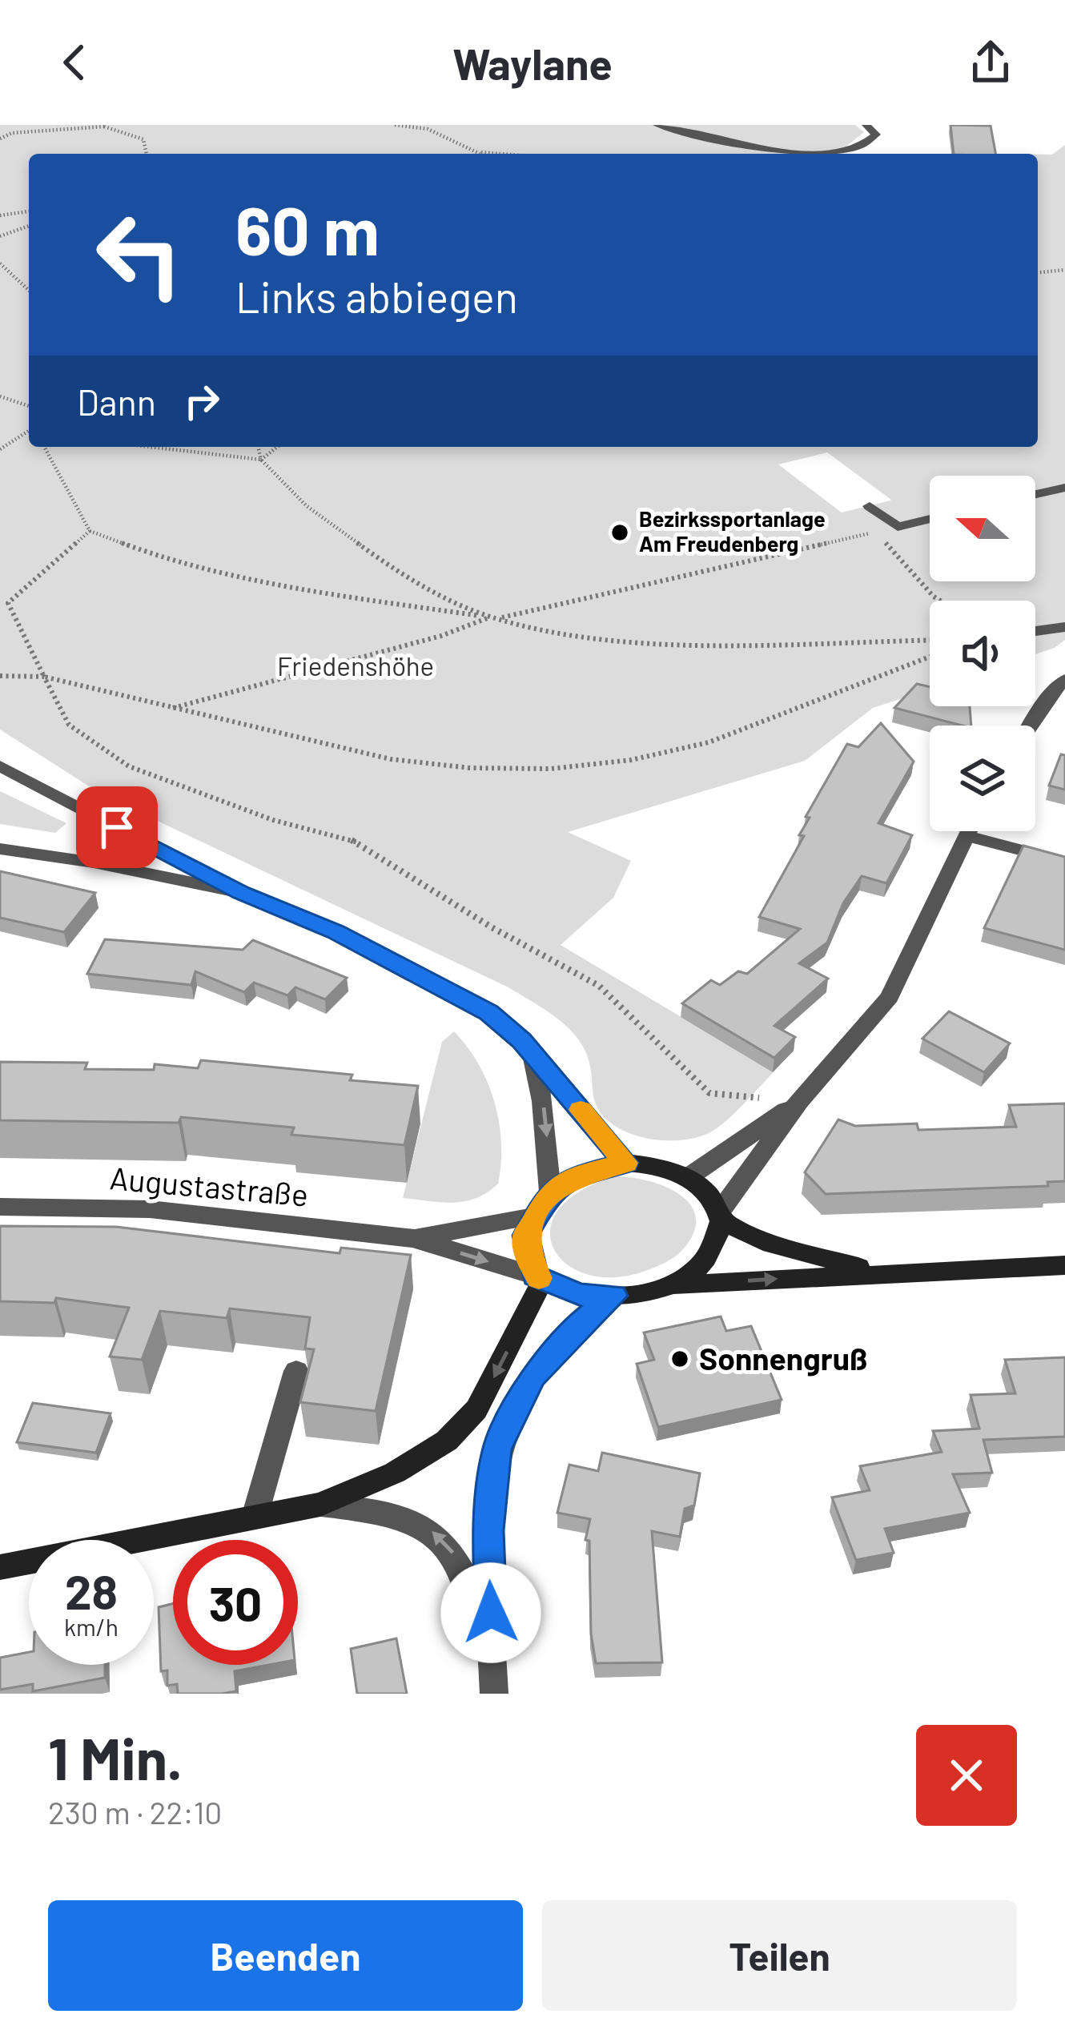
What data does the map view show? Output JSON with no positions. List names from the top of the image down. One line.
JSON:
{"streets":{"street":["Augustastraße"]},"parks":["Friedenshöhe"],"places":["Bezirkssportanlage Am Freudenberg","Sonnengruß"],"north":"left","page":{"header":"Waylane","turn":["60 m","Links abbiegen"],"then":"Dann","speed":"28 km/h","limit":"30","heading":["1 Min.","230 m · 22:10"],"buttons":["Beenden","Teilen"]}}
